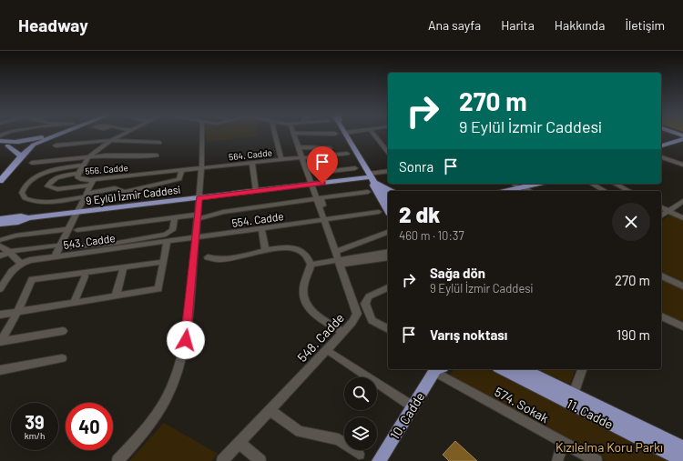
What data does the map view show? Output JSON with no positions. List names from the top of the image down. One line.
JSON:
{"streets":{"main road":["9 Eylül İzmir Caddesi","11. Cadde","10. Cadde"],"street":["564. Cadde","556. Cadde","554. Cadde","543. Cadde","548. Cadde","574. Sokak"]},"crossings":[["564. Cadde","556. Cadde"],["564. Cadde","548. Cadde"],["9 Eylül İzmir Caddesi","548. Cadde"],["554. Cadde","543. Cadde"],["554. Cadde","548. Cadde"],["574. Sokak","10. Cadde"]],"parks":["Kızılelma Koru Parkı"],"page":{"header":"Headway","nav":["Ana sayfa","Harita","Hakkında","İletişim"],"turn":["270 m","9 Eylül İzmir Caddesi"],"then":"Sonra","heading":["2 dk","460 m · 10:37"],"list":[{"name":"Sağa dön","note":"9 Eylül İzmir Caddesi","value":"270 m"},{"name":"Varış noktası","value":"190 m"}],"speed":"39 km/h","limit":"40"}}
